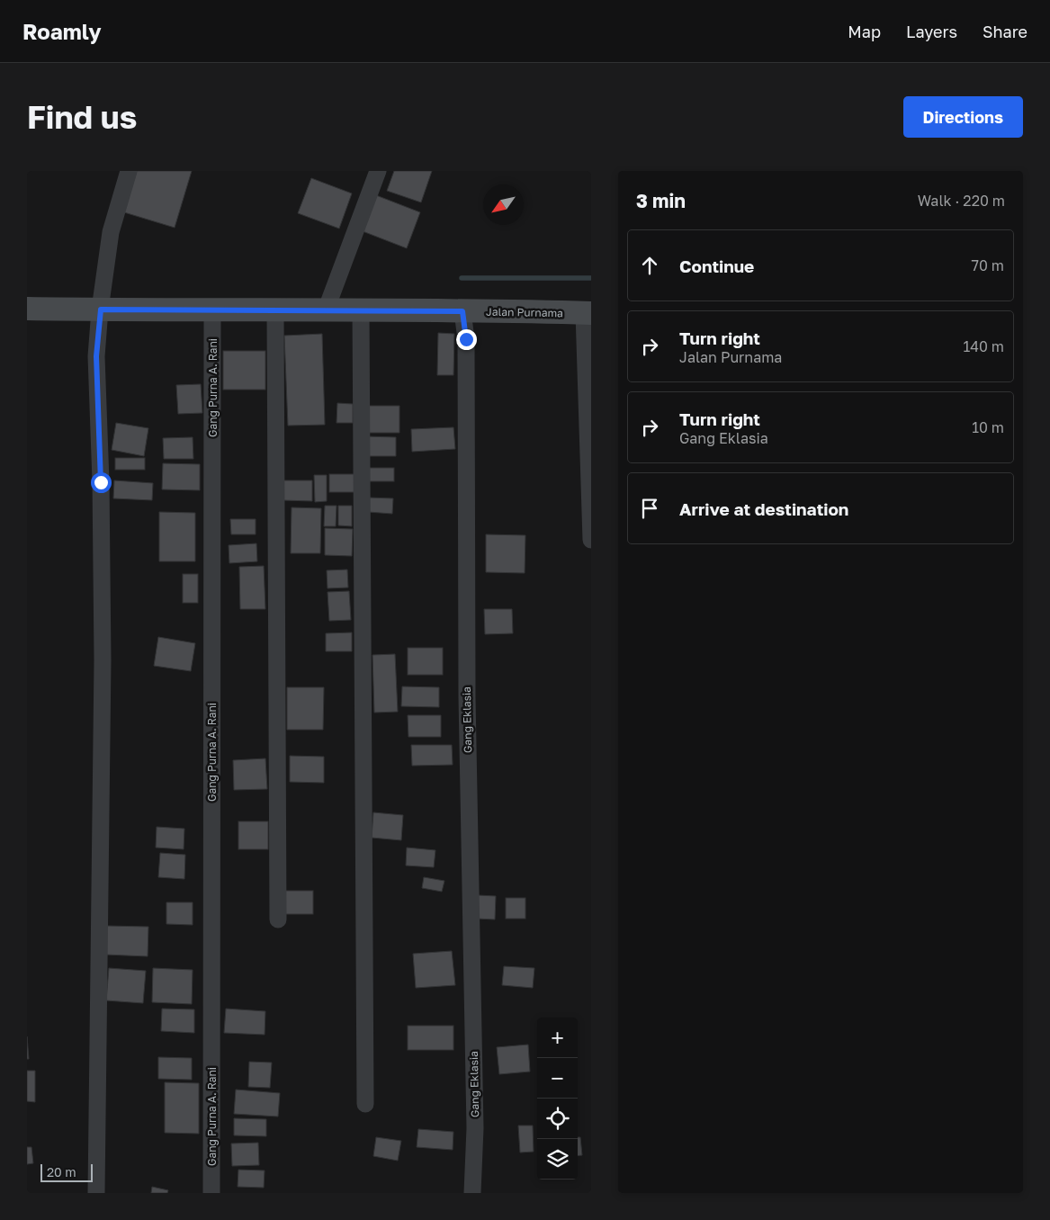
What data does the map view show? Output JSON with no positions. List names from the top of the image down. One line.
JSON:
{"streets":{"street":["Jalan Purnama","Gang Purna A. Rani","Gang Eklasia"]},"crossings":[["Jalan Purnama","Gang Purna A. Rani"],["Jalan Purnama","Gang Eklasia"]],"scale_bar":"20 m","north":"bottom left","page":{"header":"Roamly","nav":["Map","Layers","Share"],"buttons":"Directions","title":"Find us","heading":["3 min","Walk · 220 m"],"list":[["Continue","70 m"],["Turn right","Jalan Purnama","140 m"],["Turn right","Gang Eklasia","10 m"],"Arrive at destination"],"map_buttons":["+","−"],"scale":"20 m"}}
